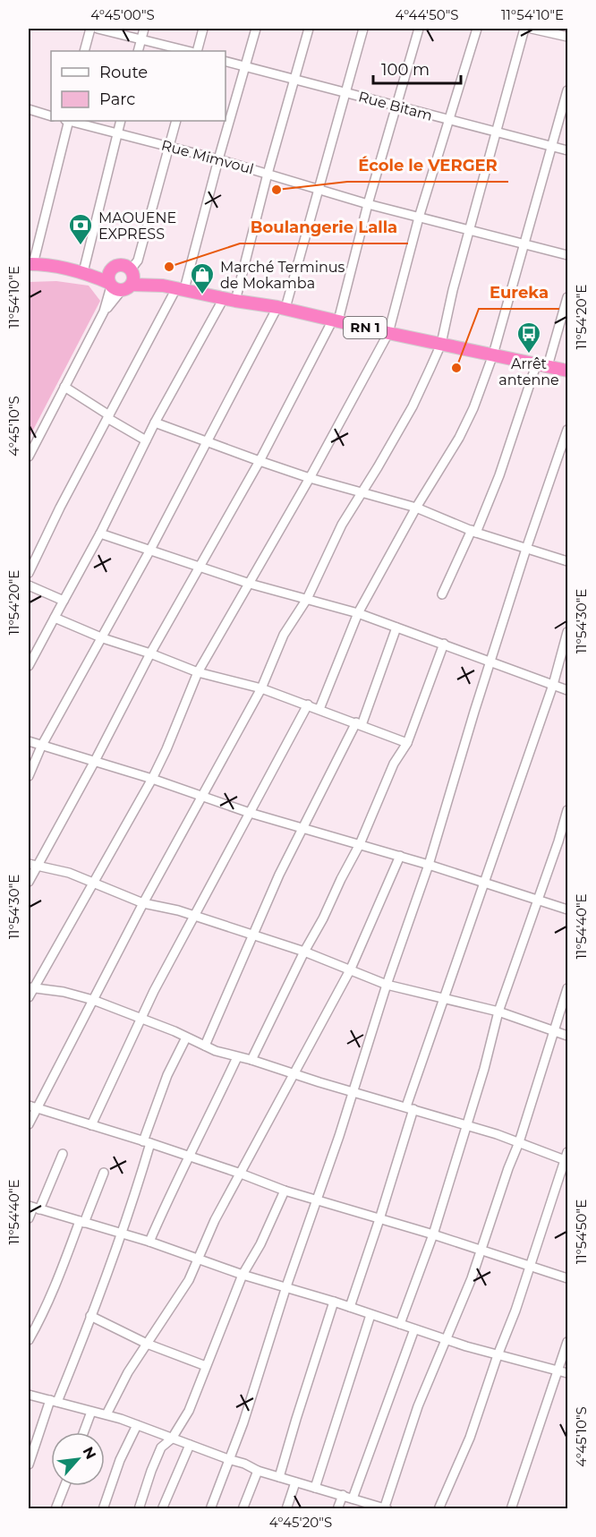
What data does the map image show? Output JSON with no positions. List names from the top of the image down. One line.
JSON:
{"streets":{"highway":["RN 1"],"street":["Rue Bitam","Rue Mimvoul"]},"places":{"other":["École le VERGER","Boulangerie Lalla","Eureka"],"bank":["MAOUENE EXPRESS"],"shop":["Marché Terminus de Mokamba"],"bus stop":["Arrêt antenne"]},"legend":["Route","Parc"],"scale_bar":"100 m","north":"top right","coordinates":["4°45'00\"S","4°44'50\"S","11°54'10\"E","11°54'20\"E","4°45'10\"S","11°54'30\"E","11°54'40\"E","11°54'50\"E","4°45'20\"S"]}
